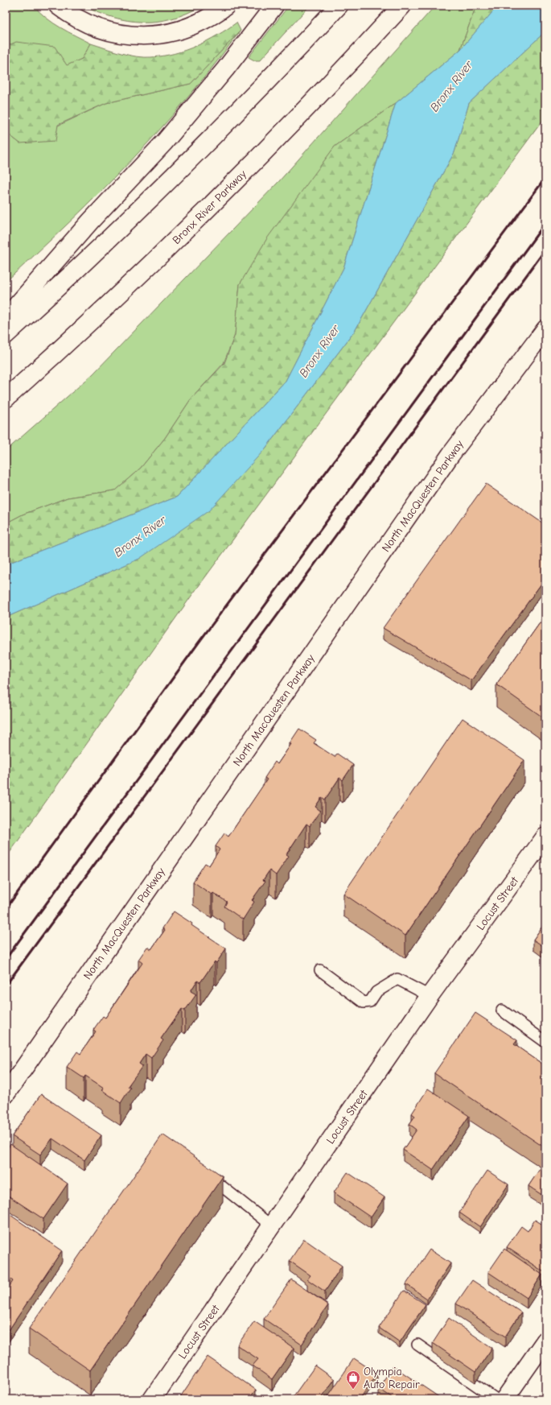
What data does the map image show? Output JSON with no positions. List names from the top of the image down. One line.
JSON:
{"streets":{"main road":["Bronx River Parkway","North MacQuesten Parkway","Locust Street"]},"water":["Bronx River"],"places":{"shop":["Olympia Auto Repair"]}}
